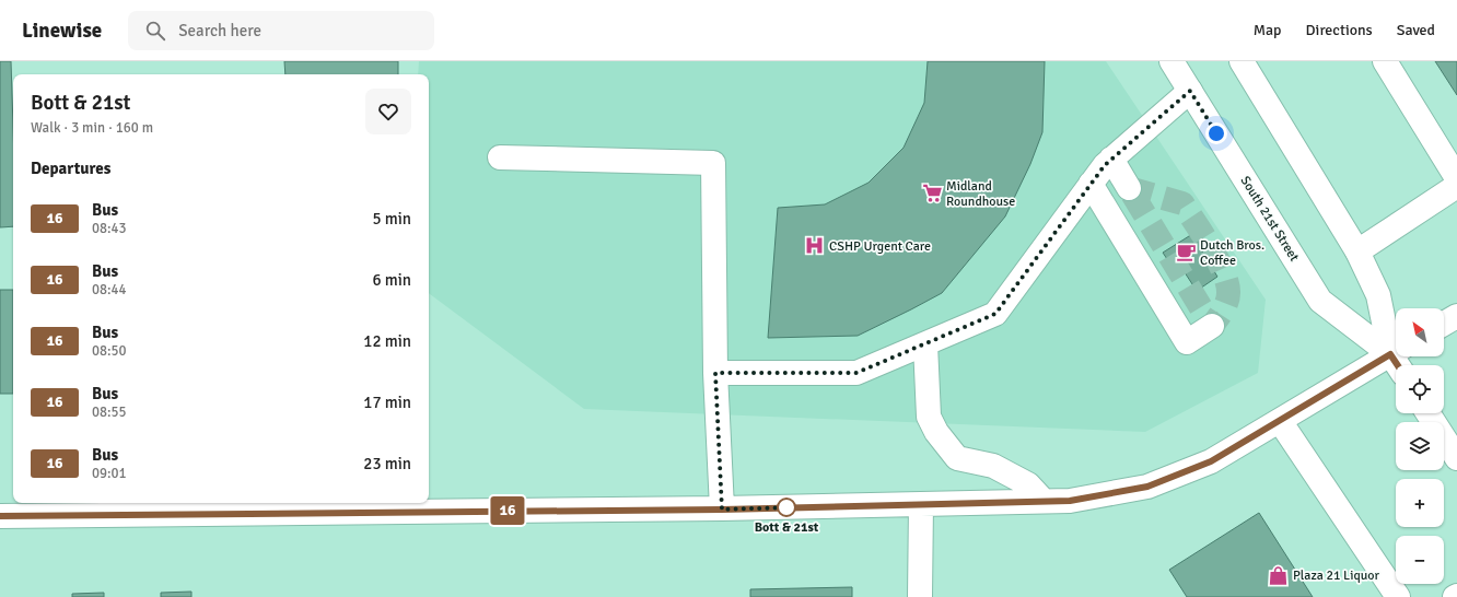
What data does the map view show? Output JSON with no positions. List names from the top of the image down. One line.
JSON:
{"streets":{"street":["South 21st Street"]},"places":{"supermarket":["Midland Roundhouse"],"hospital":["CSHP Urgent Care"],"cafe":["Dutch Bros. Coffee"],"other":["Bott & 21st"],"shop":["Plaza 21 Liquor"]},"lines":["bus line 16"],"north":"top left","page":{"header":"Linewise","search":"Search here","nav":["Map","Directions","Saved"],"on_map":"16","heading":[["Bott & 21st","Walk · 3 min · 160 m"],"Departures"],"list":[{"mark":"16","name":"Bus","note":"08:43","value":"5 min"},{"mark":"16","name":"Bus","note":"08:44","value":"6 min"},{"mark":"16","name":"Bus","note":"08:50","value":"12 min"},{"mark":"16","name":"Bus","note":"08:55","value":"17 min"},{"mark":"16","name":"Bus","note":"09:01","value":"23 min"}],"map_buttons":["+","−"]}}
